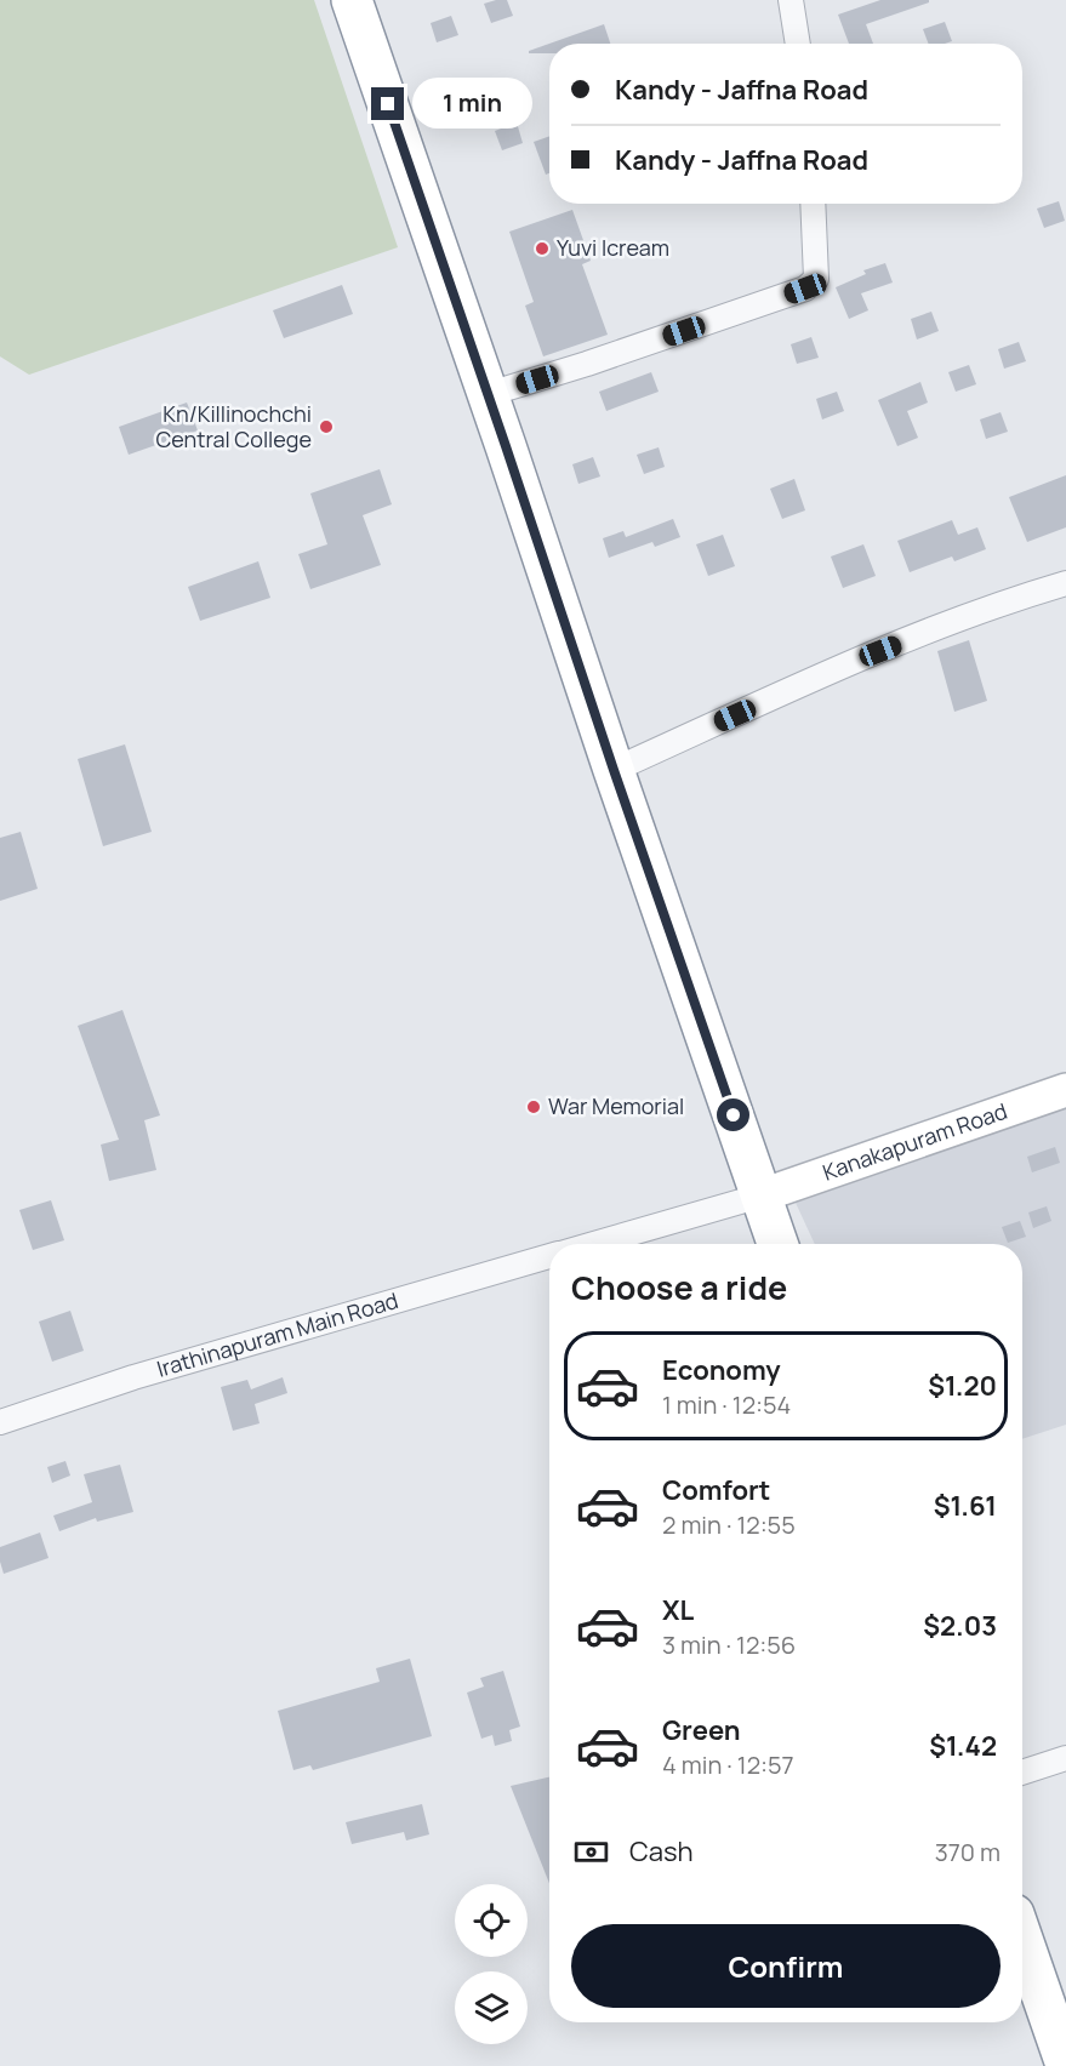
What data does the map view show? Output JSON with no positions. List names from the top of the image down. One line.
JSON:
{"streets":{"street":["Kanakapuram Road","Irathinapuram Main Road"]},"crossings":[["Kanakapuram Road","Irathinapuram Main Road"]],"places":["Yuvi Icream","Kn/Killinochchi Central College","War Memorial"],"page":{"banner":["Kandy - Jaffna Road","Kandy - Jaffna Road"],"bubble":"1 min","heading":"Choose a ride","list":[{"name":"Economy","note":"1 min · 12:54","value":"$1.20"},{"name":"Comfort","note":"2 min · 12:55","value":"$1.61"},{"name":"XL","note":"3 min · 12:56","value":"$2.03"},{"name":"Green","note":"4 min · 12:57","value":"$1.42"}],"pay":["Cash","370 m"],"buttons":"Confirm"}}
